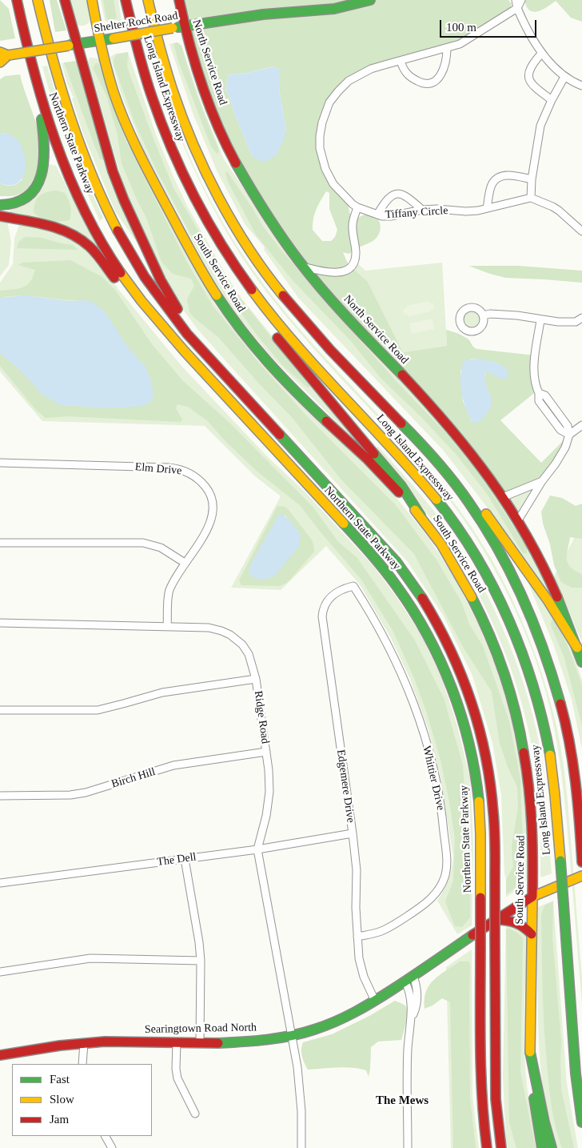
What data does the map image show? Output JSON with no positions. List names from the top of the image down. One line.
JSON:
{"streets":{"main road":["Shelter Rock Road","North Service Road","Long Island Expressway","Northern State Parkway","South Service Road","Searingtown Road North"],"street":["Tiffany Circle","Elm Drive","Ridge Road","Birch Hill","Whittier Drive","Edgemere Drive","The Dell"]},"crossings":[["Shelter Rock Road","North Service Road"],["Shelter Rock Road","South Service Road"],["South Service Road","Searingtown Road North"],["Elm Drive","Ridge Road"],["Ridge Road","Birch Hill"],["Ridge Road","The Dell"],["Ridge Road","Searingtown Road North"],["Whittier Drive","Edgemere Drive"],["Edgemere Drive","The Dell"],["Edgemere Drive","Searingtown Road North"]],"districts":["The Mews"],"legend":["Fast","Slow","Jam"],"scale_bar":"100 m"}
